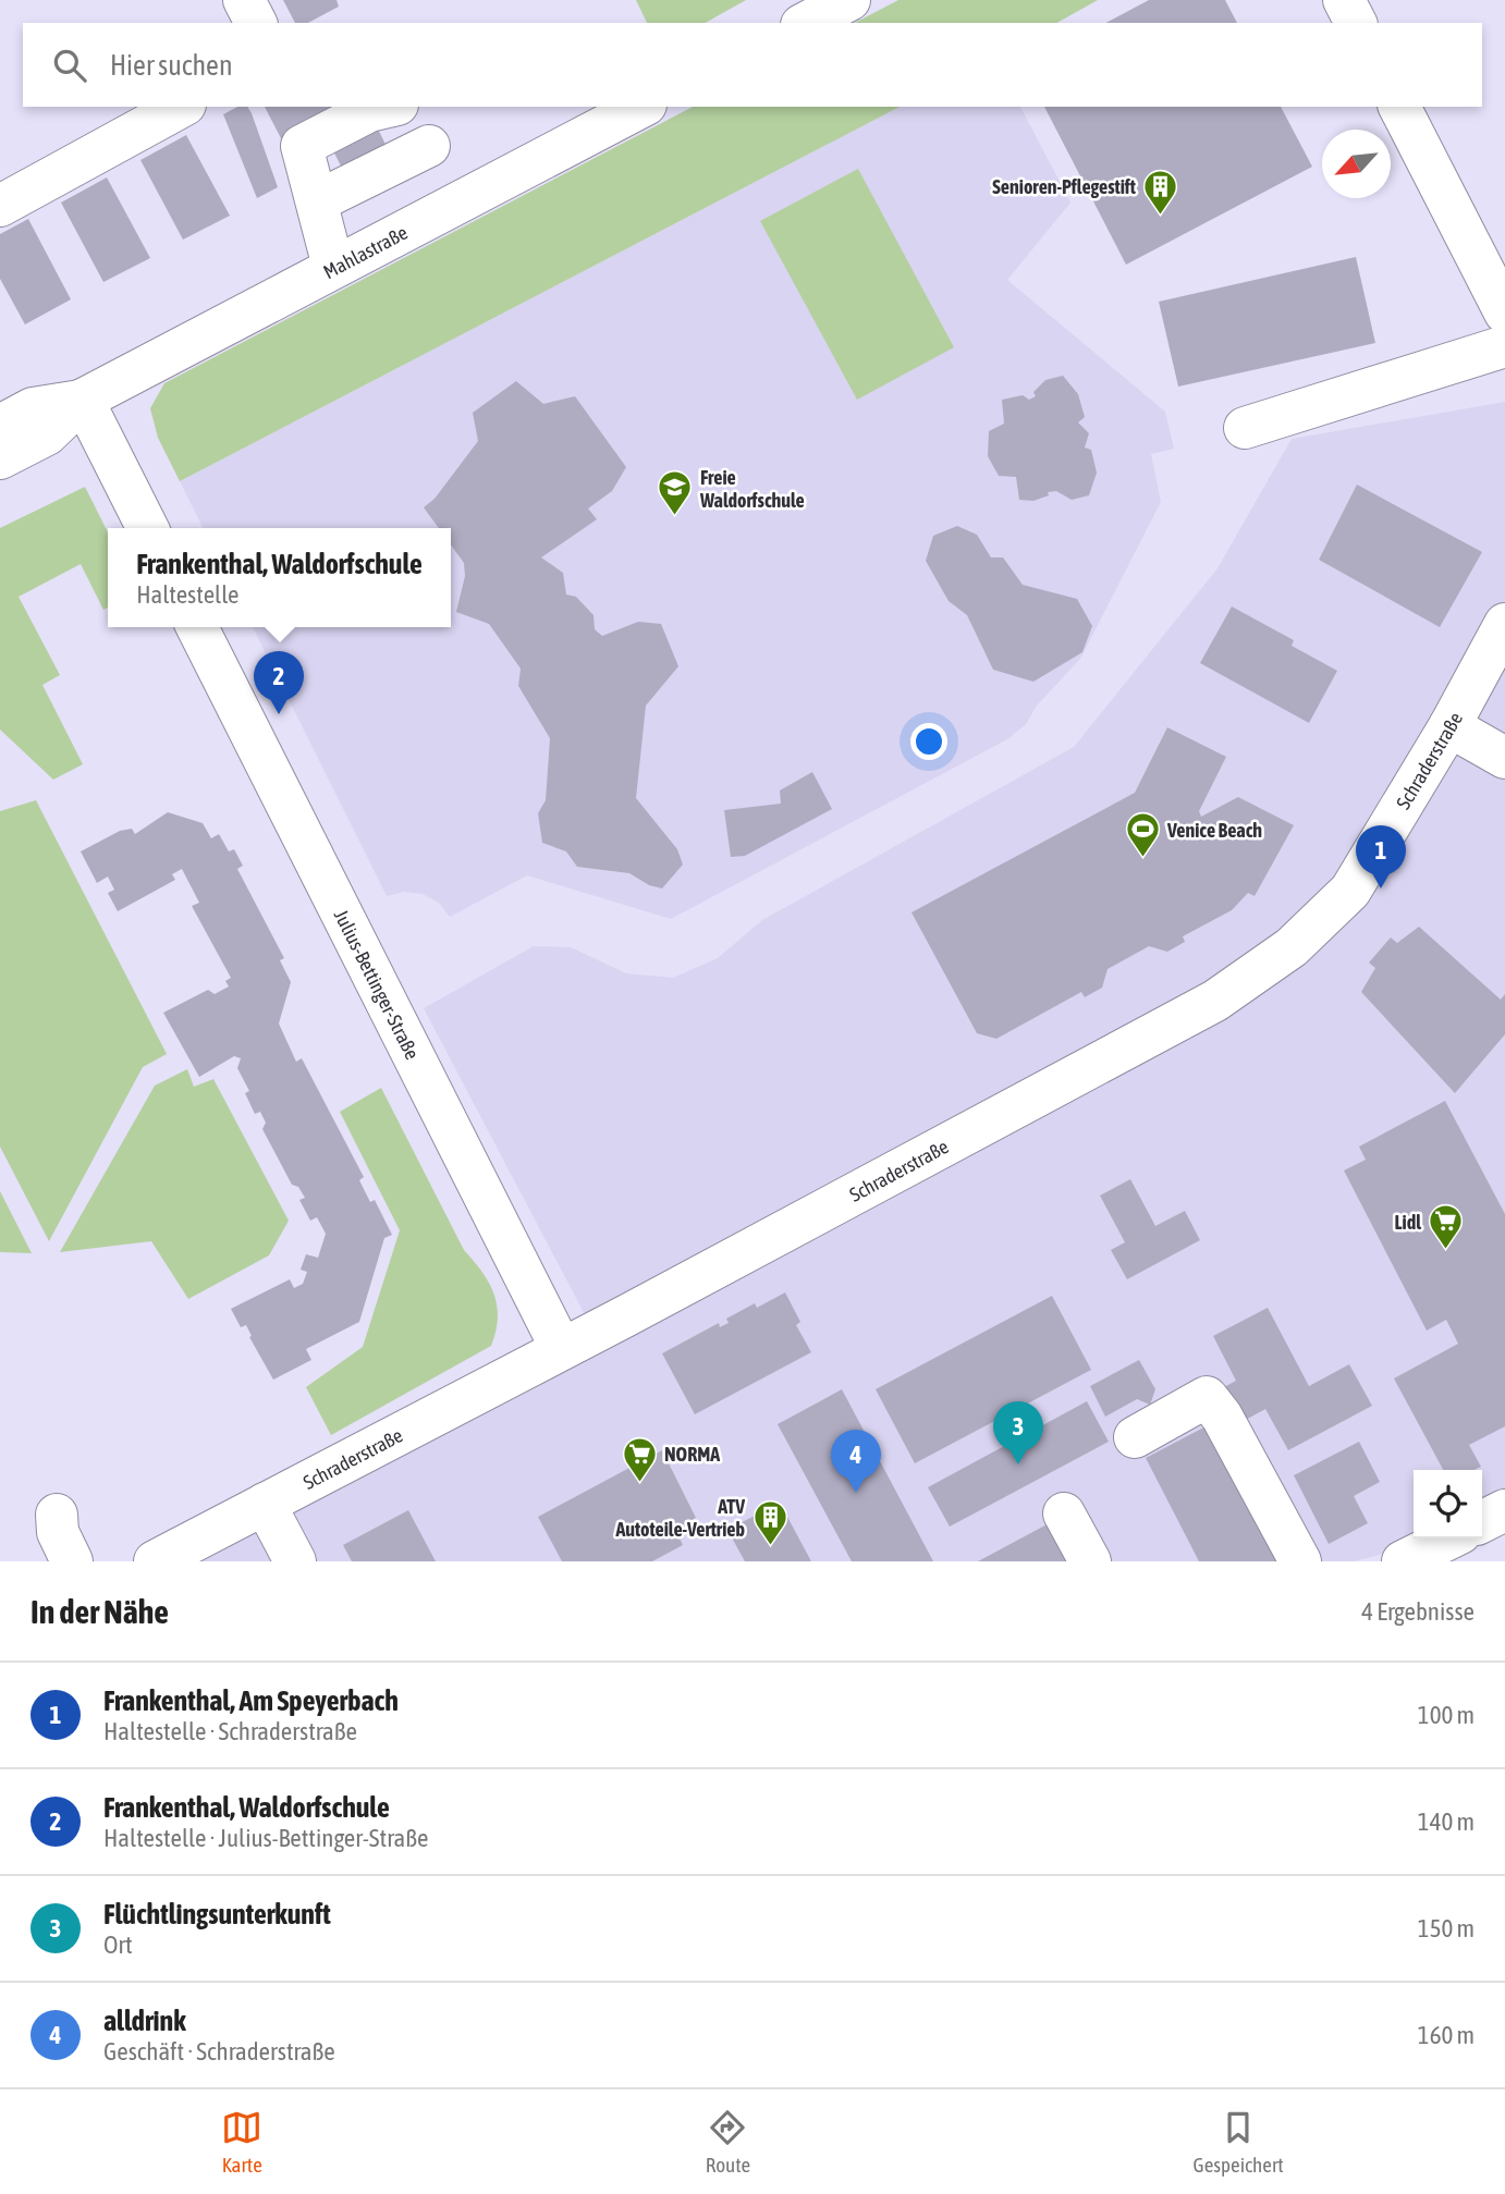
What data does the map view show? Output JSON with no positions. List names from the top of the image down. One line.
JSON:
{"streets":{"street":["Mahlastraße","Schraderstraße","Julius-Bettinger-Straße"]},"crossings":[["Schraderstraße","Julius-Bettinger-Straße"]],"places":{"building":["Senioren-Pflegestift","ATV Autoteile-Vertrieb"],"school or university":["Freie Waldorfschule"],"sports":["Venice Beach"],"supermarket":["Lidl","NORMA"]},"north":"bottom left","page":{"search":"Hier suchen","popup":["Frankenthal, Waldorfschule","Haltestelle"],"pins":["2","1","3","4"],"heading":["In der Nähe","4 Ergebnisse"],"list":[{"mark":"1","name":"Frankenthal, Am Speyerbach","note":"Haltestelle · Schraderstraße","value":"100 m"},{"mark":"2","name":"Frankenthal, Waldorfschule","note":"Haltestelle · Julius-Bettinger-Straße","value":"140 m"},{"mark":"3","name":"Flüchtlingsunterkunft","note":"Ort","value":"150 m"},{"mark":"4","name":"alldrink","note":"Geschäft · Schraderstraße","value":"160 m"}],"nav":["Karte","Route","Gespeichert"]}}
